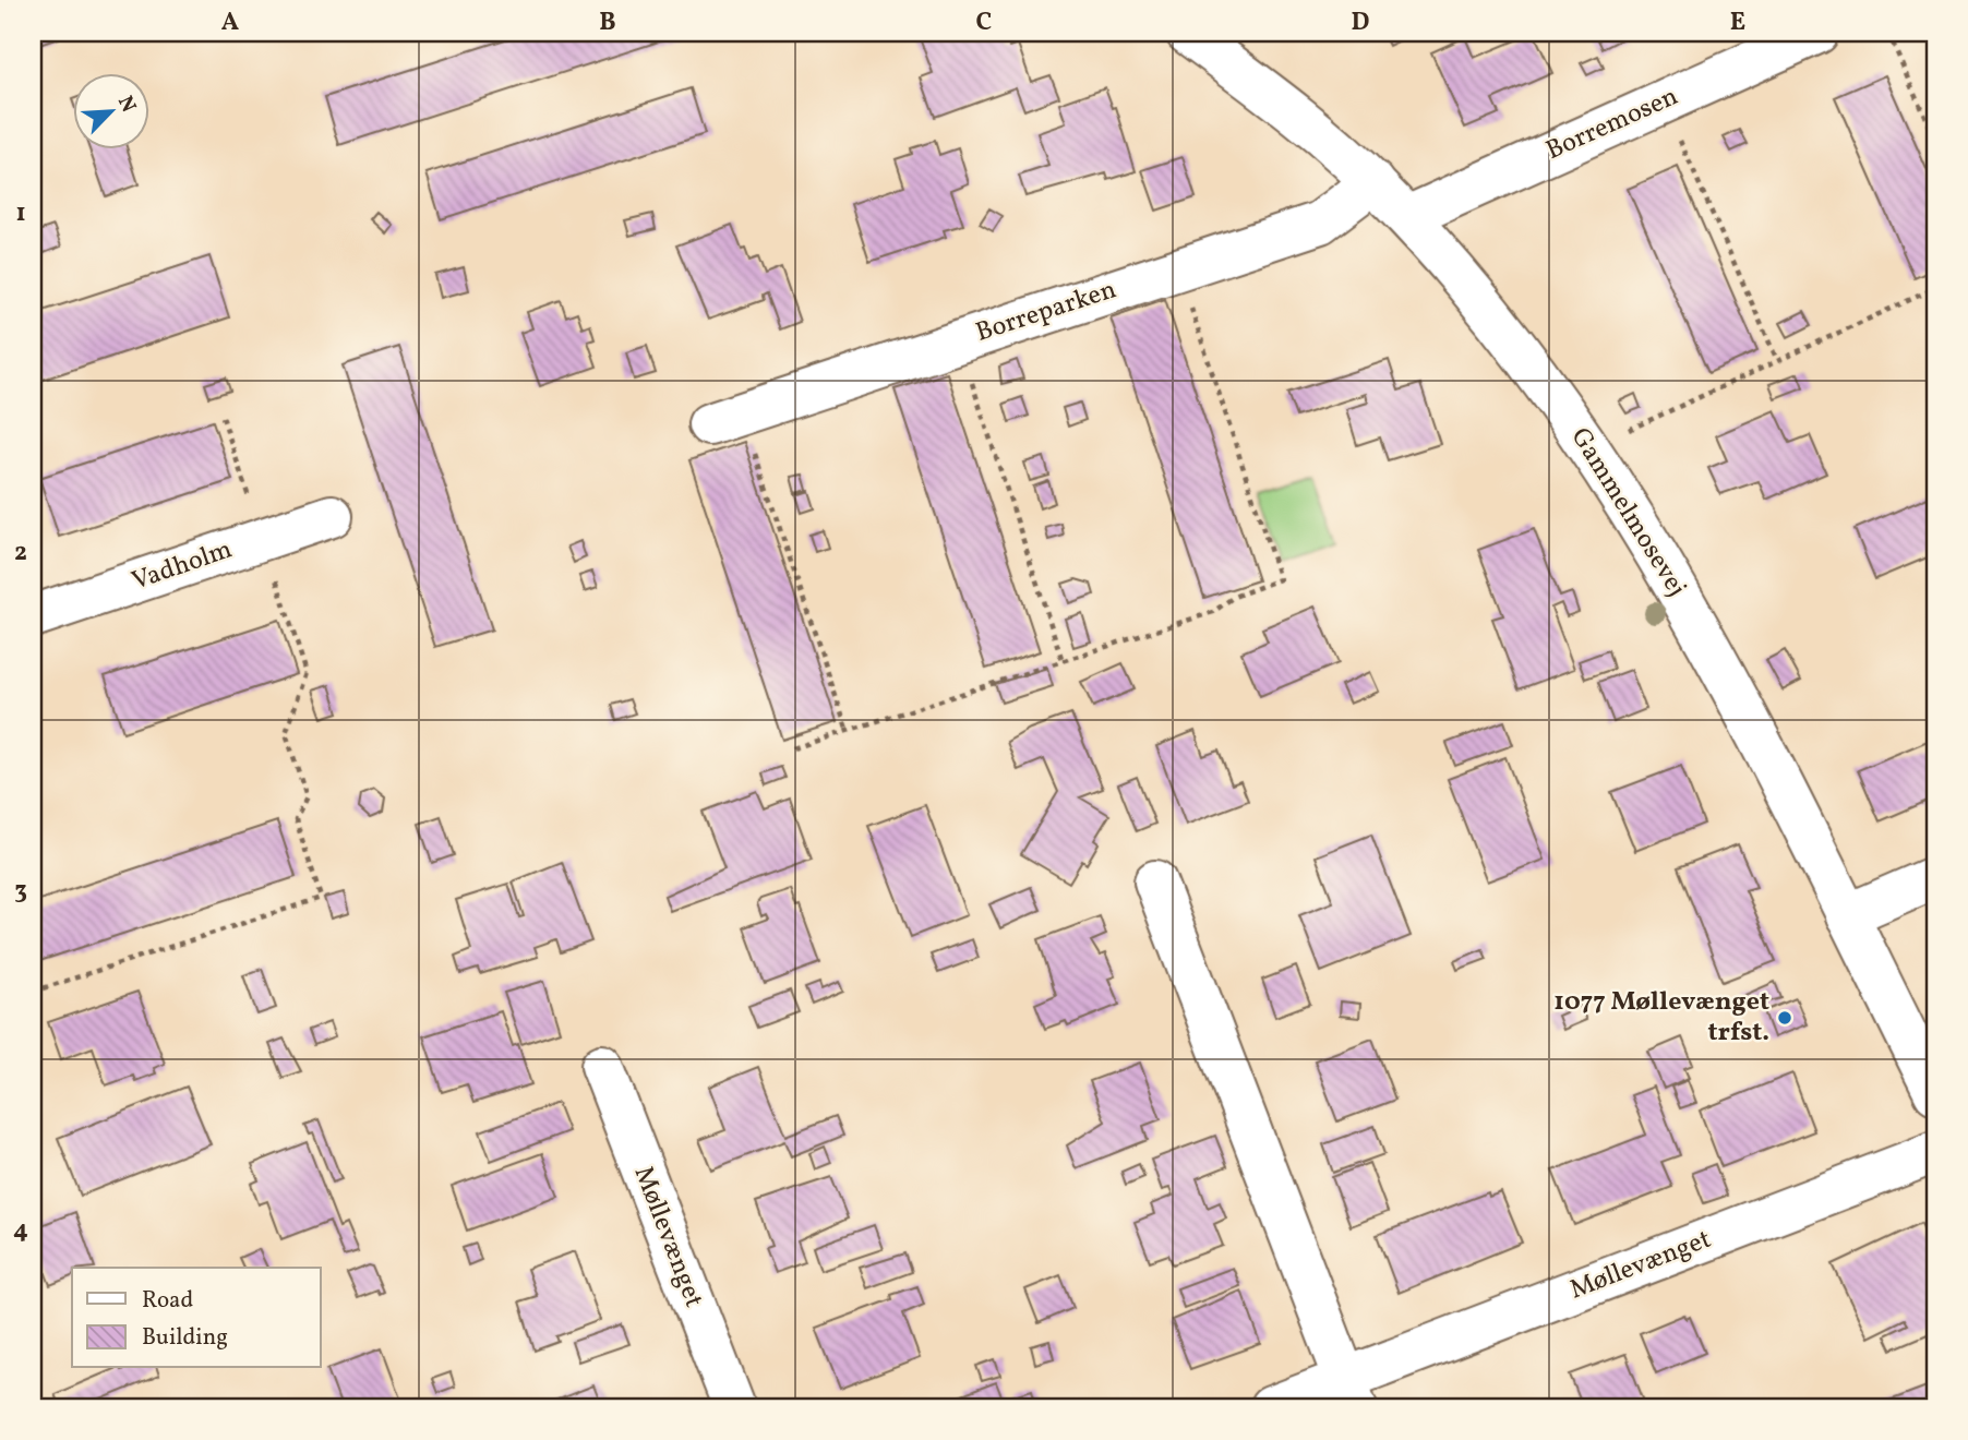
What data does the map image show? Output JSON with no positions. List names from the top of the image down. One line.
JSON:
{"streets":{"street":["Borremosen","Borreparken","Gammelmosevej","Vadholm","Møllevænget"]},"crossings":[["Borremosen","Gammelmosevej"],["Borreparken","Gammelmosevej"]],"places":["1077 Møllevænget trfst."],"legend":["Road","Building"],"north":"top right","grid":{"columns":["A","B","C","D","E"],"rows":["1","2","3","4"]}}
